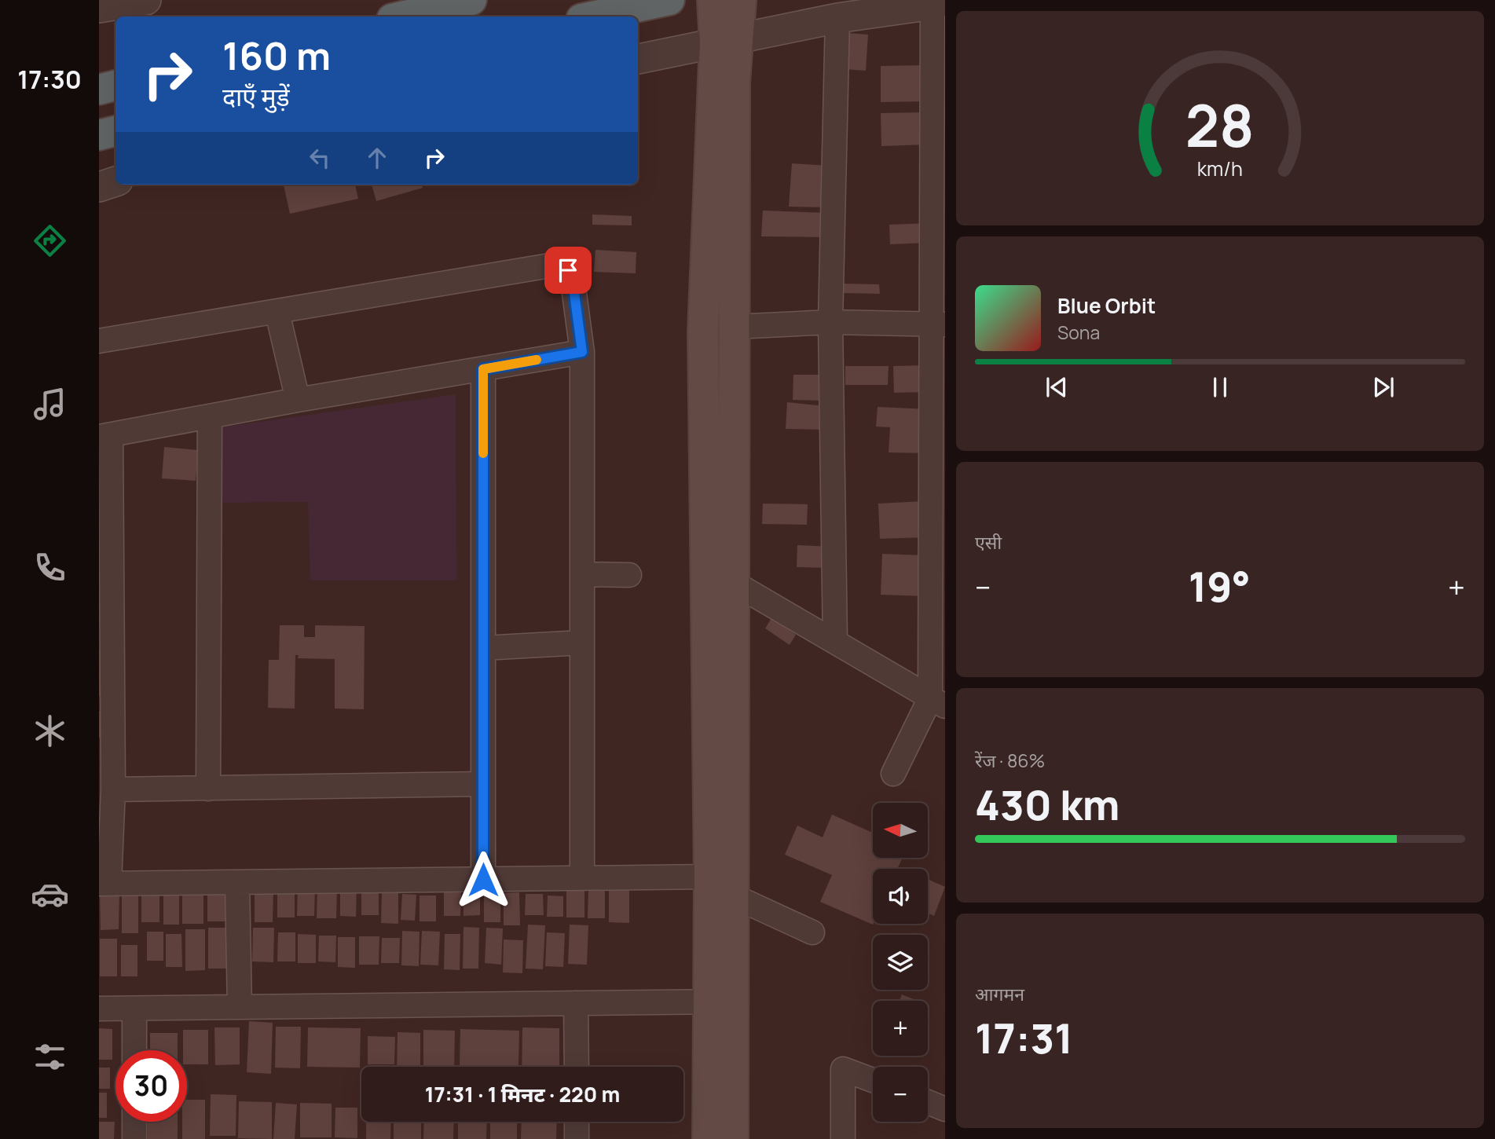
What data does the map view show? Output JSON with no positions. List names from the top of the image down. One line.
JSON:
{"north":"left","page":{"tabs":"17:30","turn":["160 m","दाएँ मुड़ें"],"song":["Blue Orbit","Sona"],"tile":["एसी",["रेंज · 86%","430 km"],["आगमन","17:31"]],"heat":["−","19°","+"],"map_buttons":["+","−"],"limit":"30","trip":"17:31 · 1 मिनट · 220 m","gauge":["28","km/h"]}}
